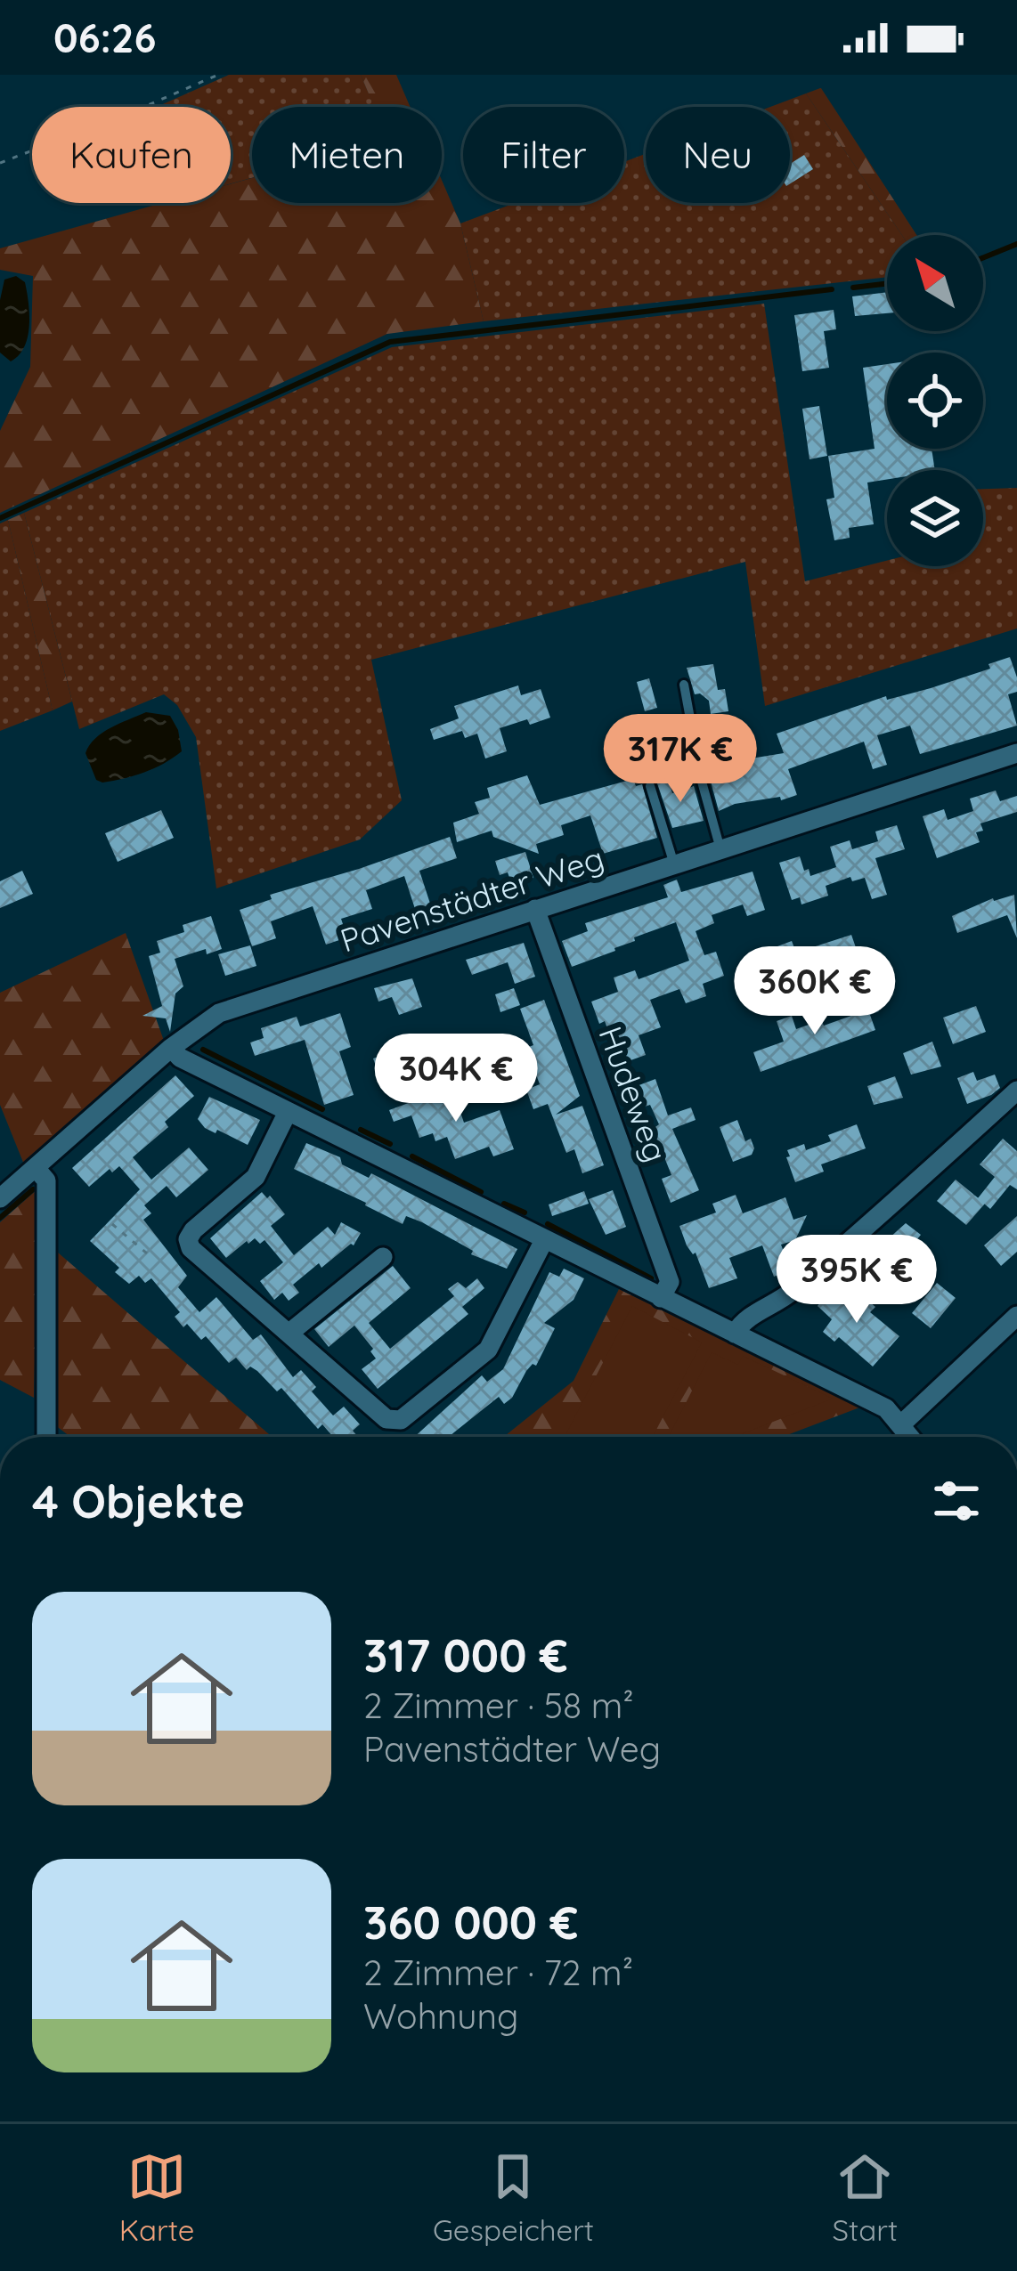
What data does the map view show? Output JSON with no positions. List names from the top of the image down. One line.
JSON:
{"streets":{"street":["Pavenstädter Weg","Hudeweg"]},"crossings":[["Pavenstädter Weg","Hudeweg"]],"north":"top left","page":{"status":"06:26","chip":["Kaufen","Mieten","Filter","Neu"],"price":["317K €","360K €","304K €","395K €"],"heading":"4 Objekte","list":[{"name":"317 000 €","note":"2 Zimmer · 58 m² · Pavenstädter Weg"},{"name":"360 000 €","note":"2 Zimmer · 72 m² · Wohnung"}],"tabs":["Karte","Gespeichert","Start"]}}
